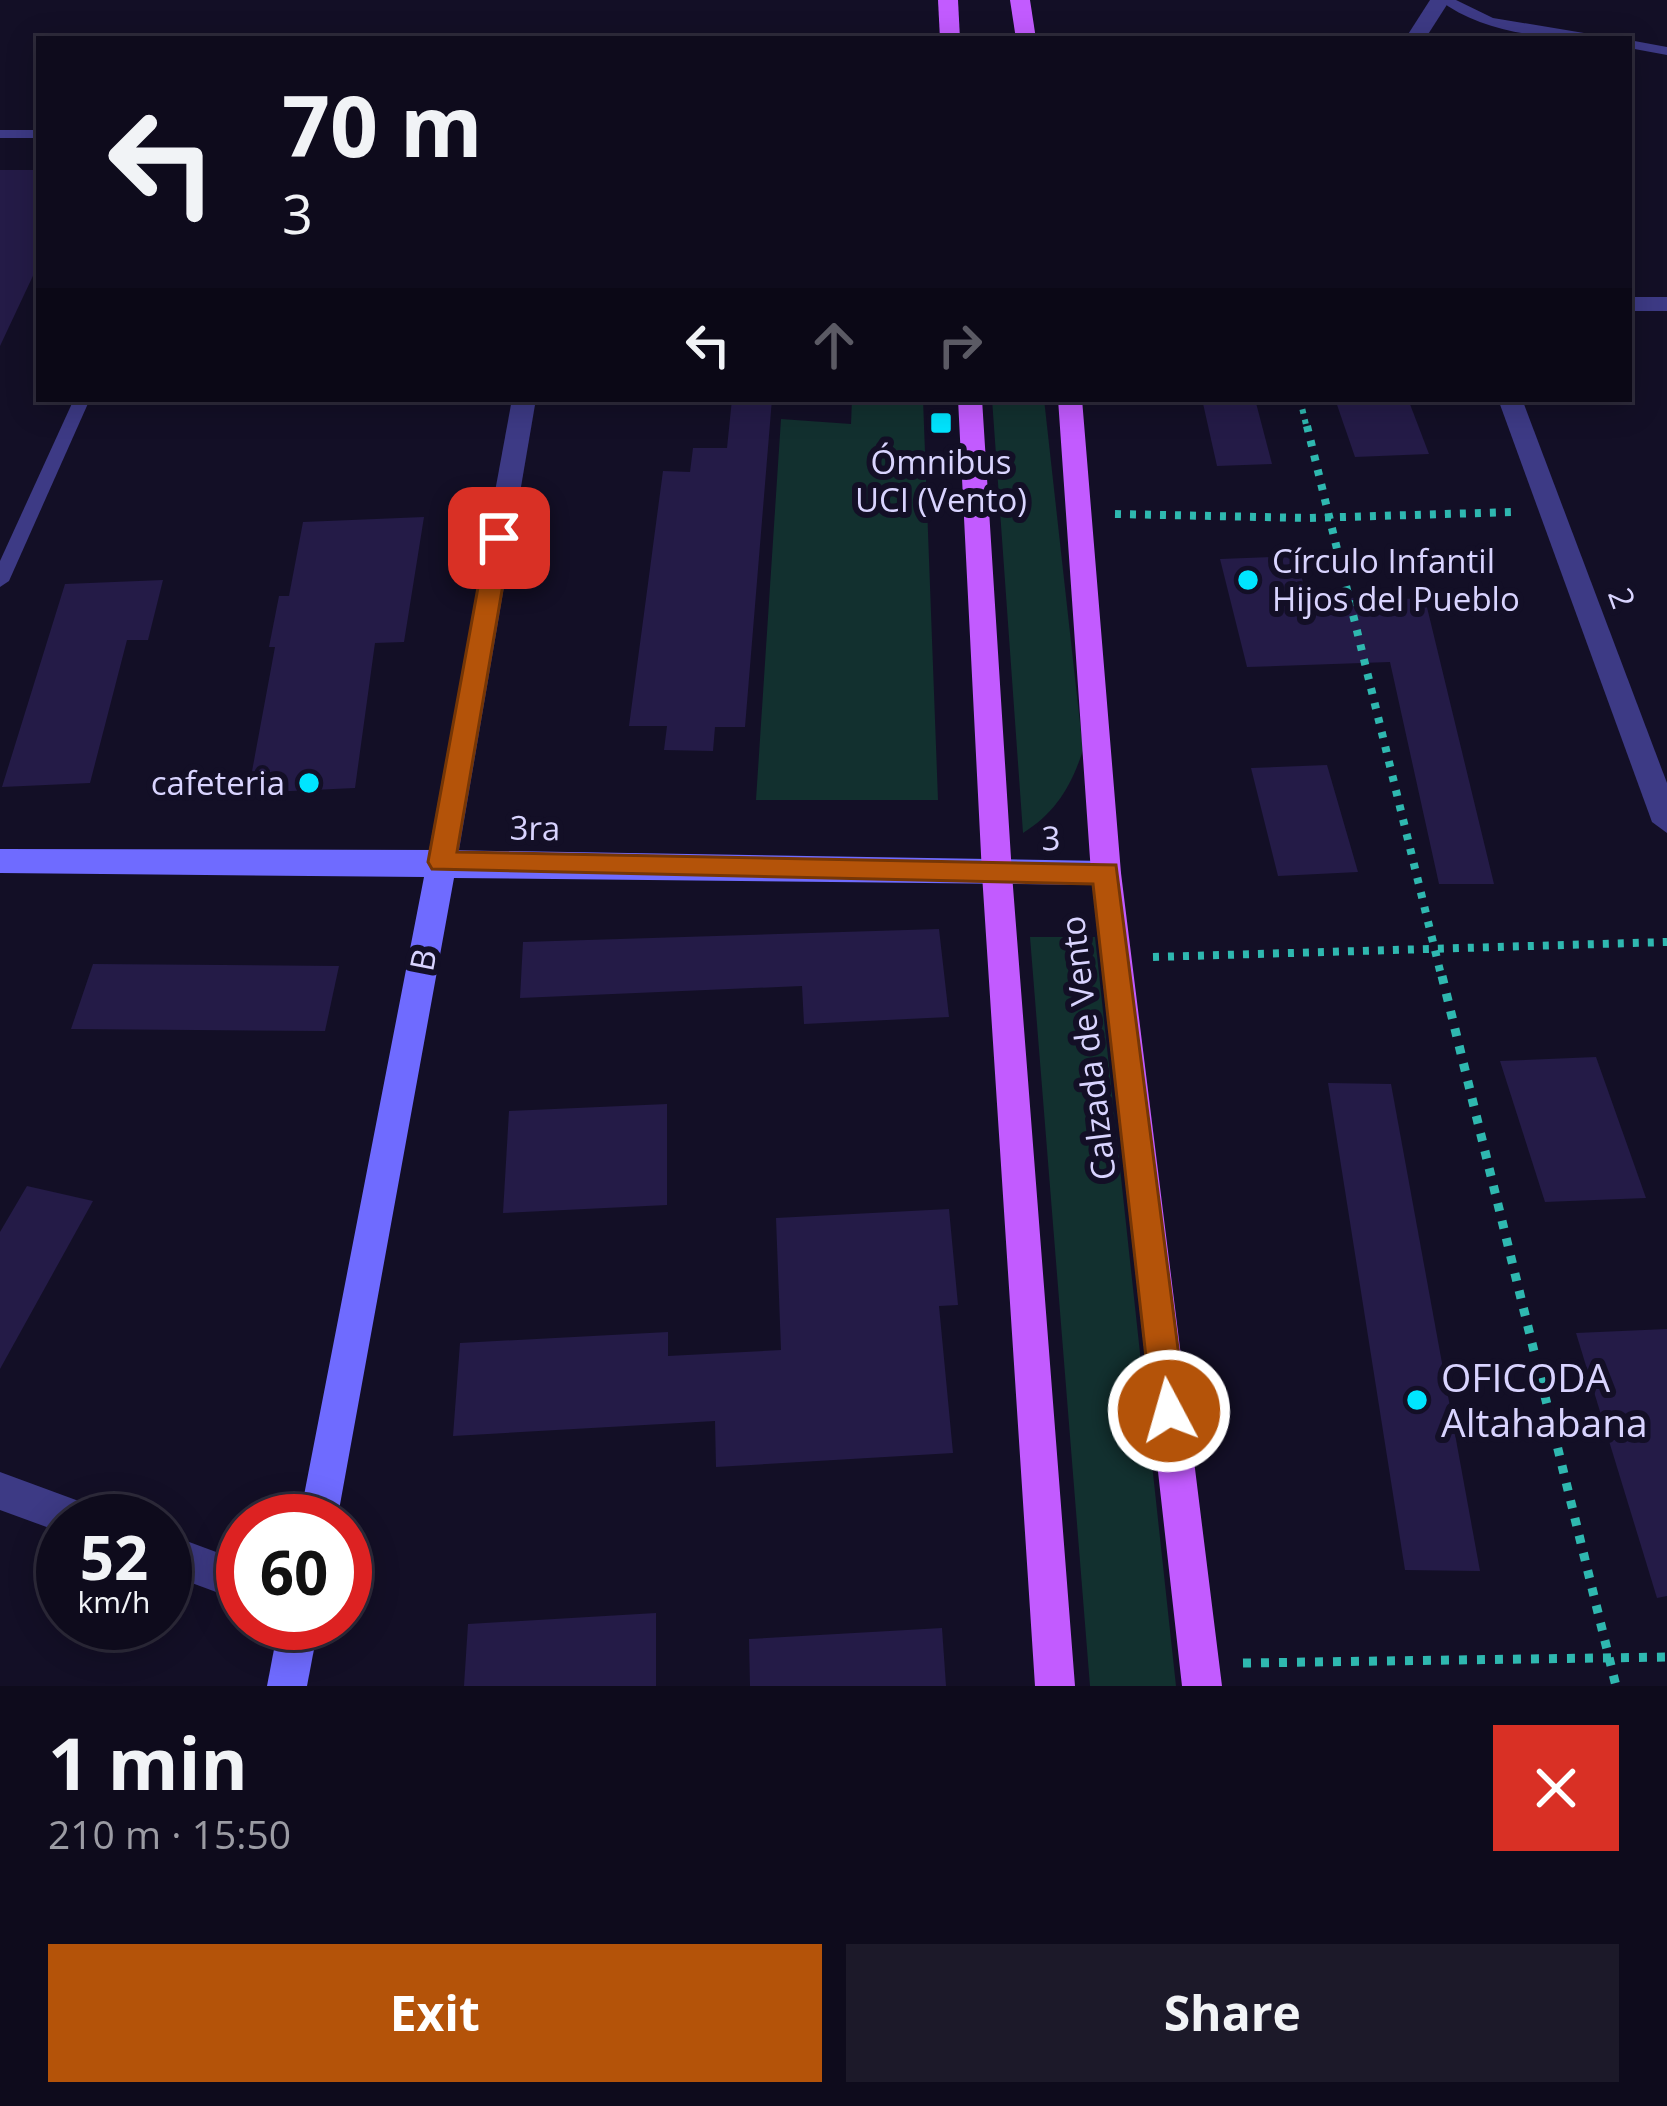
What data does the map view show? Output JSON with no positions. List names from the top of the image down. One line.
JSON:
{"streets":{"main road":["Calzada de Vento"],"street":["2","3ra","3","B"]},"crossings":[["3ra","3"],["3ra","B"],["3","Calzada de Vento"]],"places":{"transit":["Ómnibus UCI (Vento)"],"other":["Círculo Infantil Hijos del Pueblo","cafeteria","OFICODA Altahabana"]},"page":{"turn":["70 m","3"],"speed":"52 km/h","limit":"60","heading":["1 min","210 m · 15:50"],"buttons":["Exit","Share"]}}
